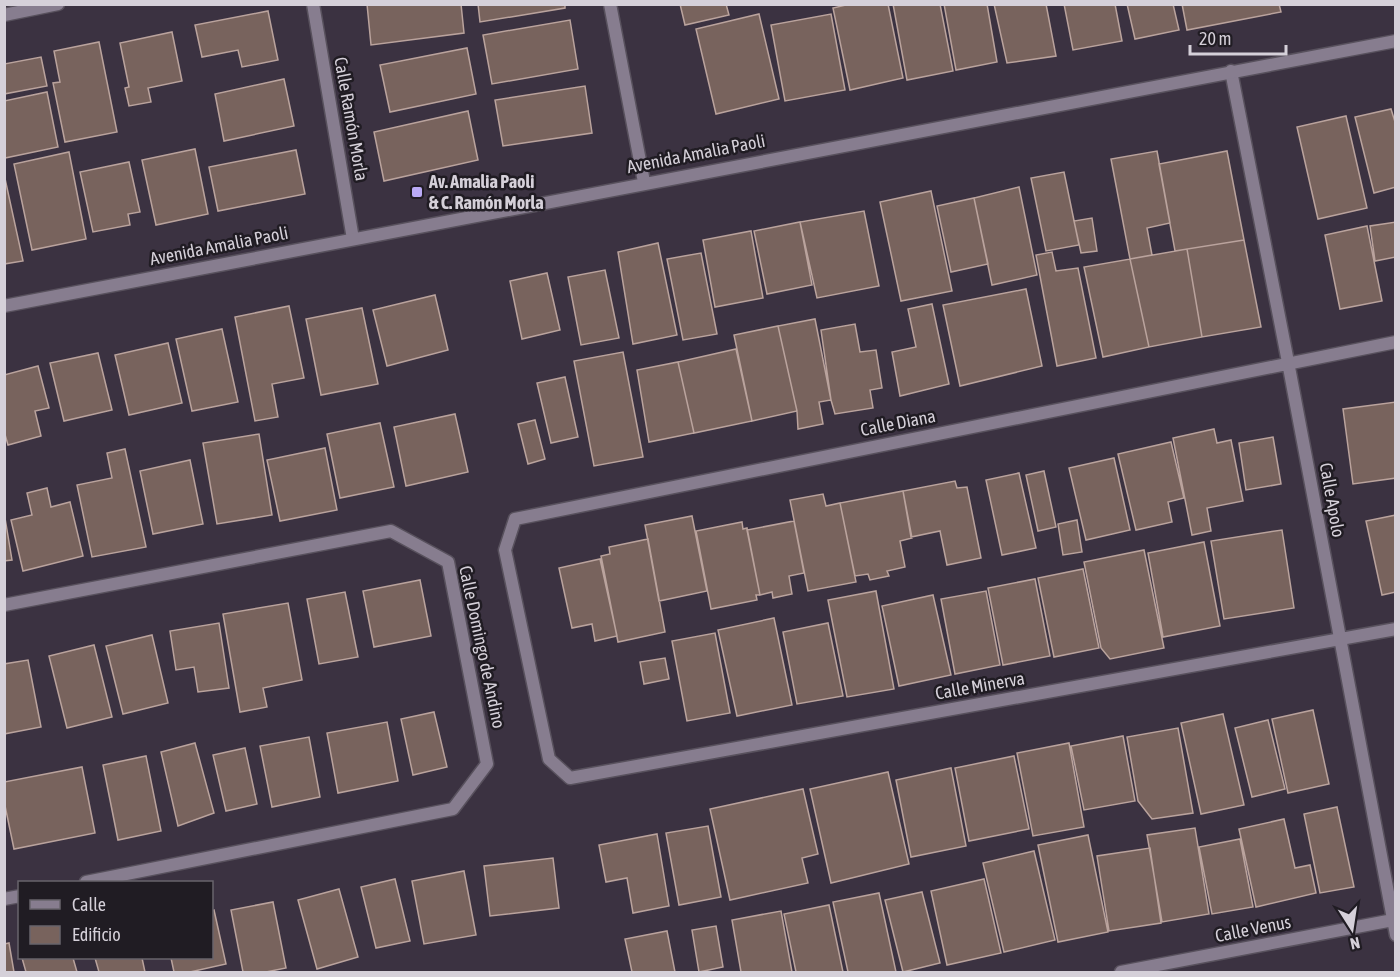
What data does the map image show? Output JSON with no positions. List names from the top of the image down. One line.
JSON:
{"streets":{"street":["Calle Ramón Morla","Avenida Amalia Paoli","Calle Diana","Calle Apolo","Calle Domingo de Andino","Calle Minerva","Calle Venus"]},"crossings":[["Calle Ramón Morla","Avenida Amalia Paoli"],["Avenida Amalia Paoli","Calle Apolo"],["Calle Diana","Calle Apolo"],["Calle Diana","Calle Minerva"],["Calle Apolo","Calle Minerva"],["Calle Apolo","Calle Venus"]],"places":{"transit":["Av. Amalia Paoli & C. Ramón Morla"]},"legend":["Calle","Edificio"],"scale_bar":"20 m","north":"bottom"}
